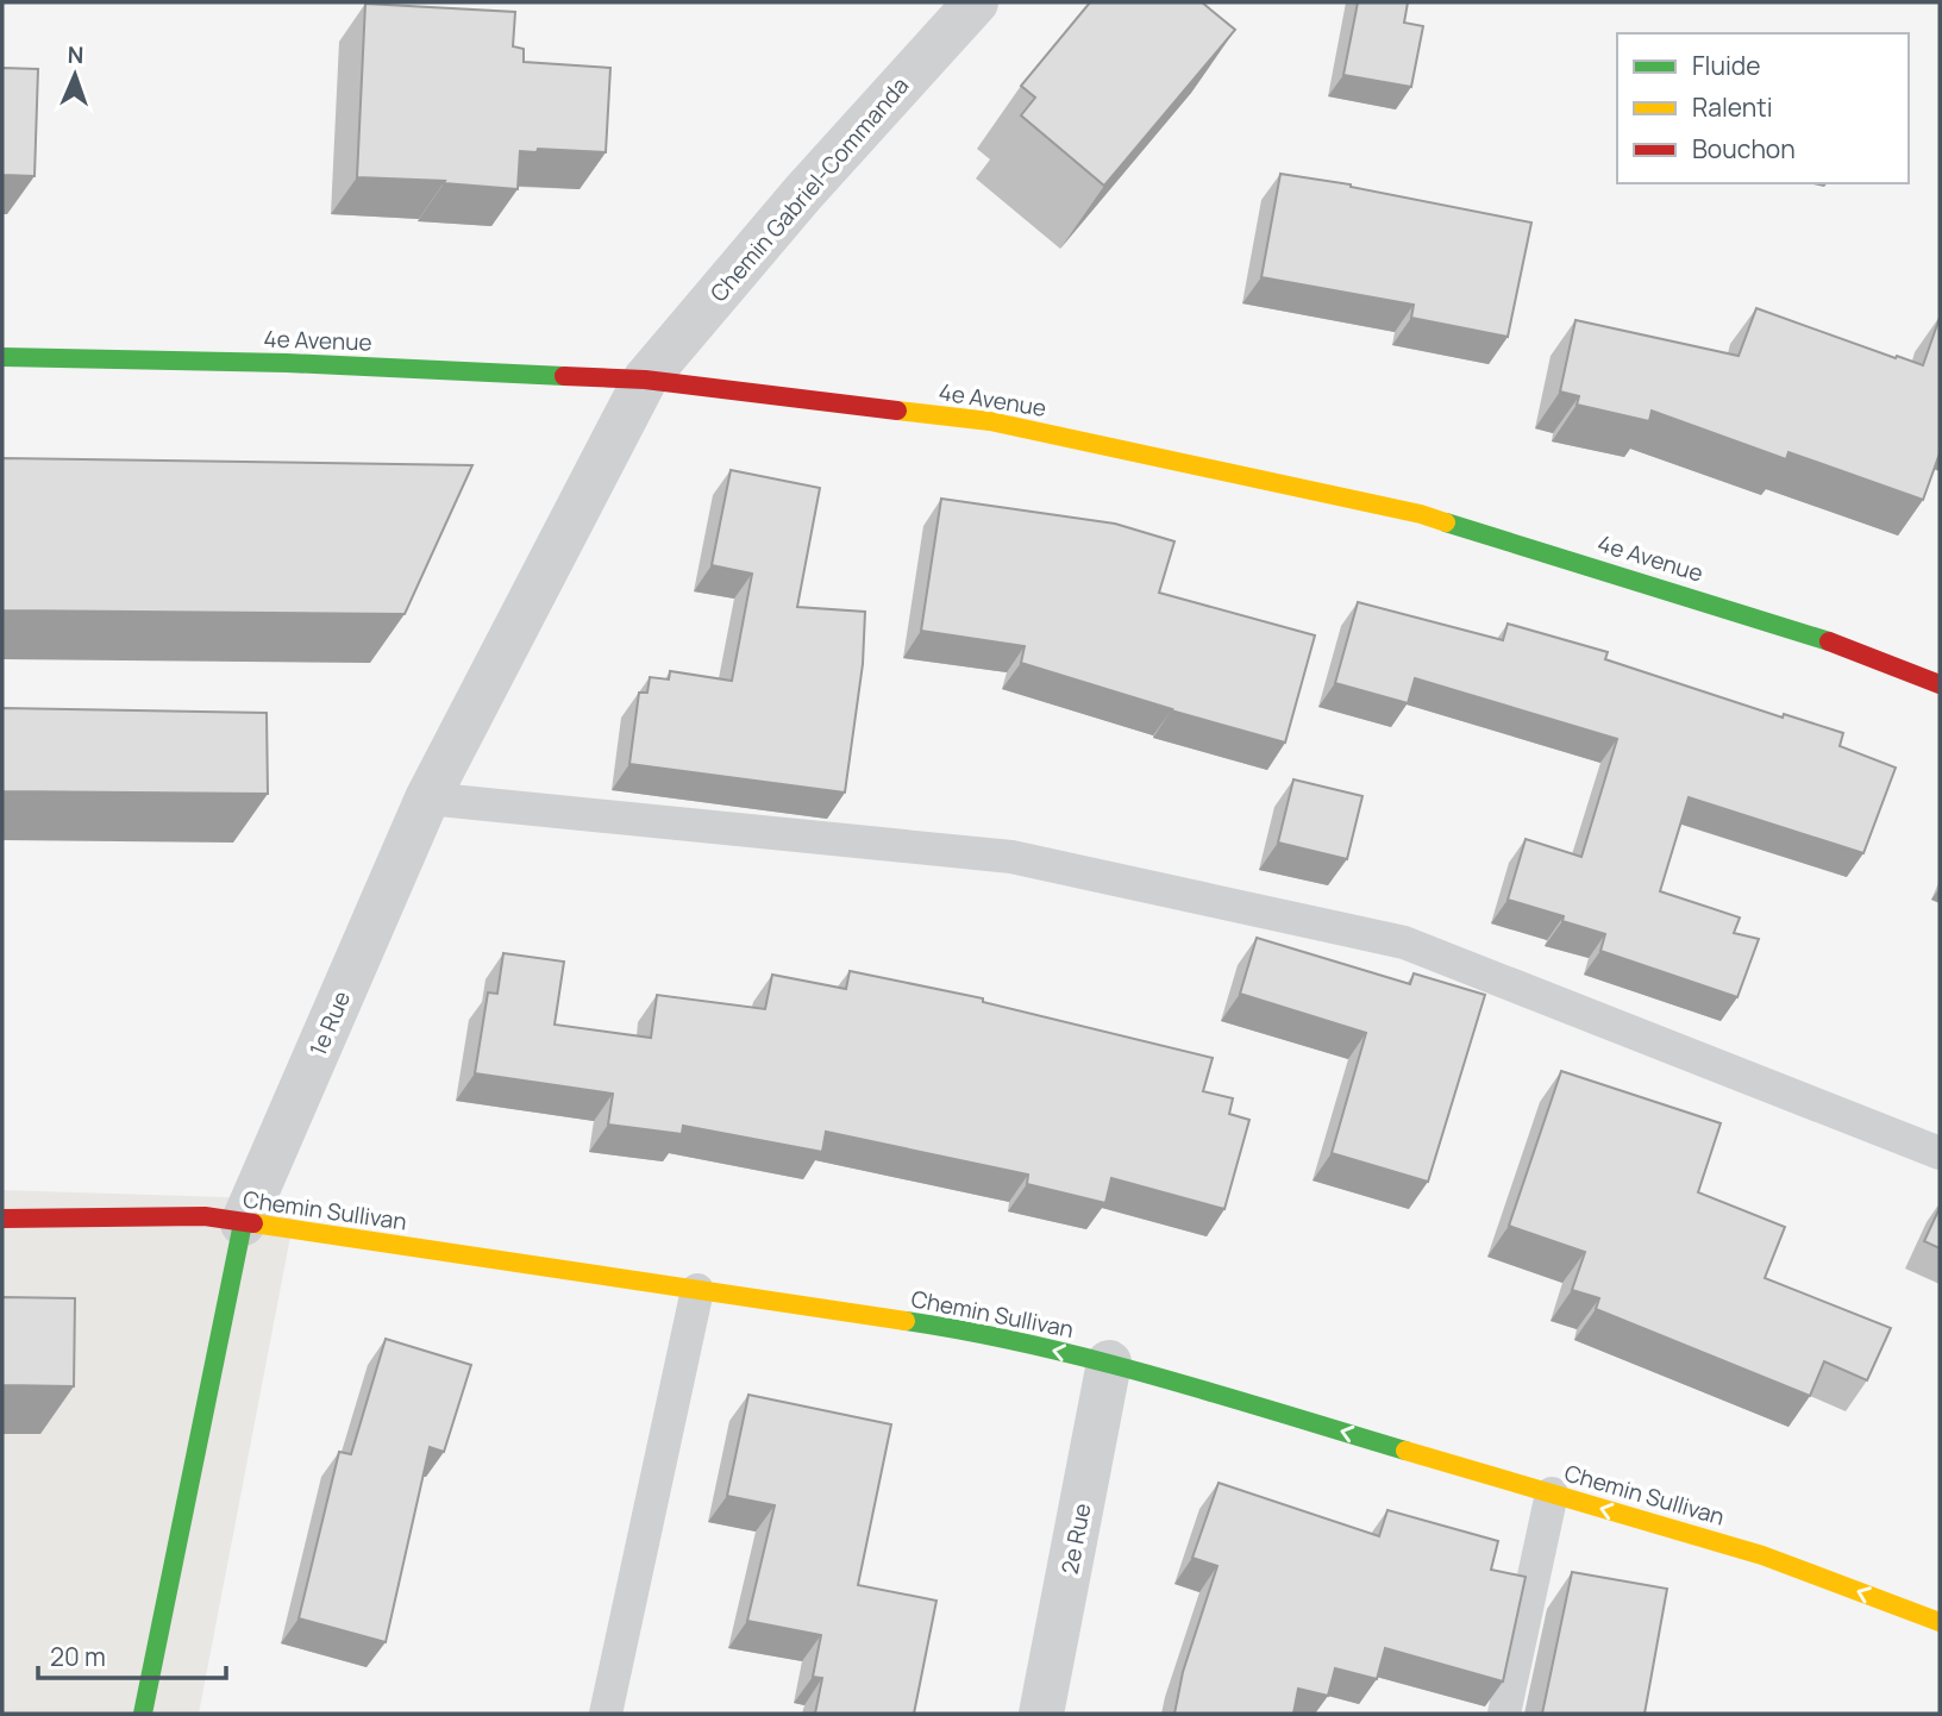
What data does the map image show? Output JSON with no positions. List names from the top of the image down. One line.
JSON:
{"streets":{"street":["Chemin Gabriel-Commanda","4e Avenue","1e Rue","Chemin Sullivan","2e Rue"]},"crossings":[["Chemin Gabriel-Commanda","4e Avenue"],["Chemin Gabriel-Commanda","1e Rue"],["4e Avenue","1e Rue"],["1e Rue","Chemin Sullivan"],["Chemin Sullivan","2e Rue"]],"one_way":["Chemin Sullivan"],"legend":["Fluide","Ralenti","Bouchon"],"scale_bar":"20 m","north":"top"}
